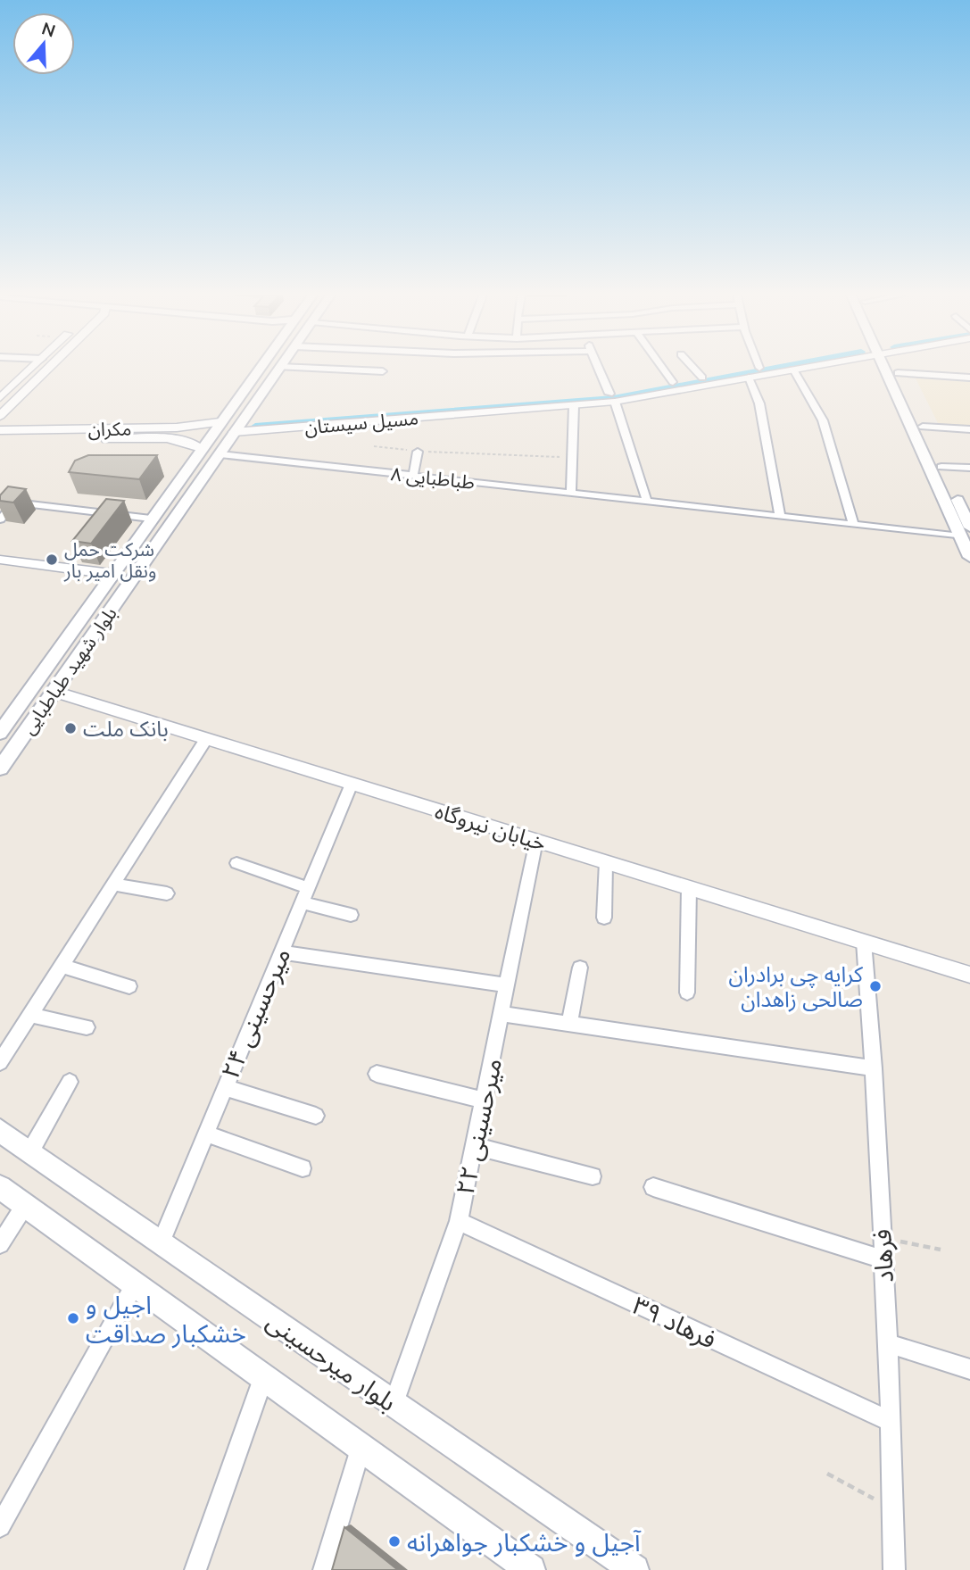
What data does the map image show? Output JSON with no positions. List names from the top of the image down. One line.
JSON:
{"streets":{"main road":["بلوار شهید طباطبایی","بلوار میرحسینی"],"street":["مسیل سیستان","مکران","طباطبایی ۸","خیابان نیروگاه","میرحسینی ۲۴","میرحسینی ۲۲","فرهاد","فرهاد ۳۹"]},"crossings":[["مسیل سیستان","بلوار شهید طباطبایی"],["مکران","بلوار شهید طباطبایی"],["طباطبایی ۸","بلوار شهید طباطبایی"],["بلوار شهید طباطبایی","خیابان نیروگاه"],["خیابان نیروگاه","میرحسینی ۲۴"],["خیابان نیروگاه","میرحسینی ۲۲"],["خیابان نیروگاه","فرهاد"],["میرحسینی ۲۴","بلوار میرحسینی"],["میرحسینی ۲۲","فرهاد ۳۹"],["میرحسینی ۲۲","بلوار میرحسینی"],["فرهاد","فرهاد ۳۹"]],"places":["شرکت حمل ونقل امیر بار","بانک ملت","کرایه چی برادران صالحی زاهدان","اجیل و خشکبار صداقت","آجیل و خشکبار جواهرانه"],"north":"top"}
